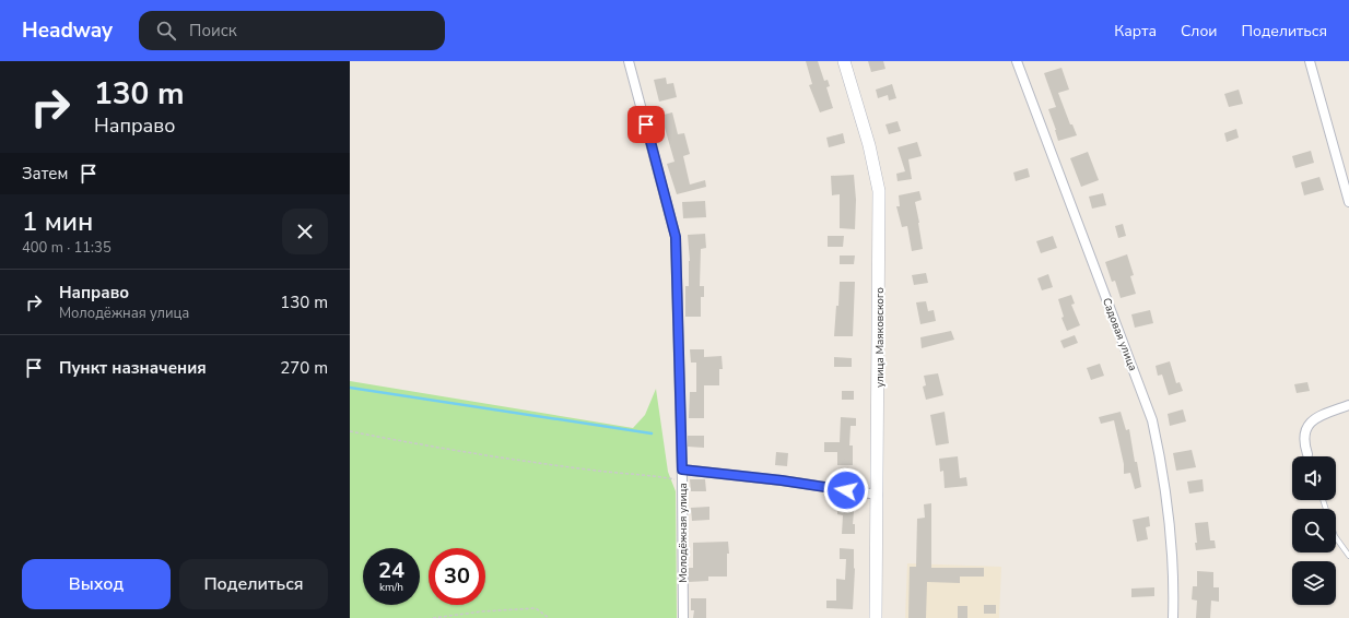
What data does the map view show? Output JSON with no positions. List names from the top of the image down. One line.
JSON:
{"streets":{"street":["Садовая улица","улица Маяковского","Молодёжная улица"]},"page":{"header":"Headway","search":"Поиск","nav":["Карта","Слои","Поделиться"],"turn":["130 m","Направо"],"then":"Затем","heading":["1 мин","400 m · 11:35"],"list":[{"name":"Направо","note":"Молодёжная улица","value":"130 m"},{"name":"Пункт назначения","value":"270 m"}],"speed":"24 km/h","limit":"30","buttons":["Выход","Поделиться"]}}
